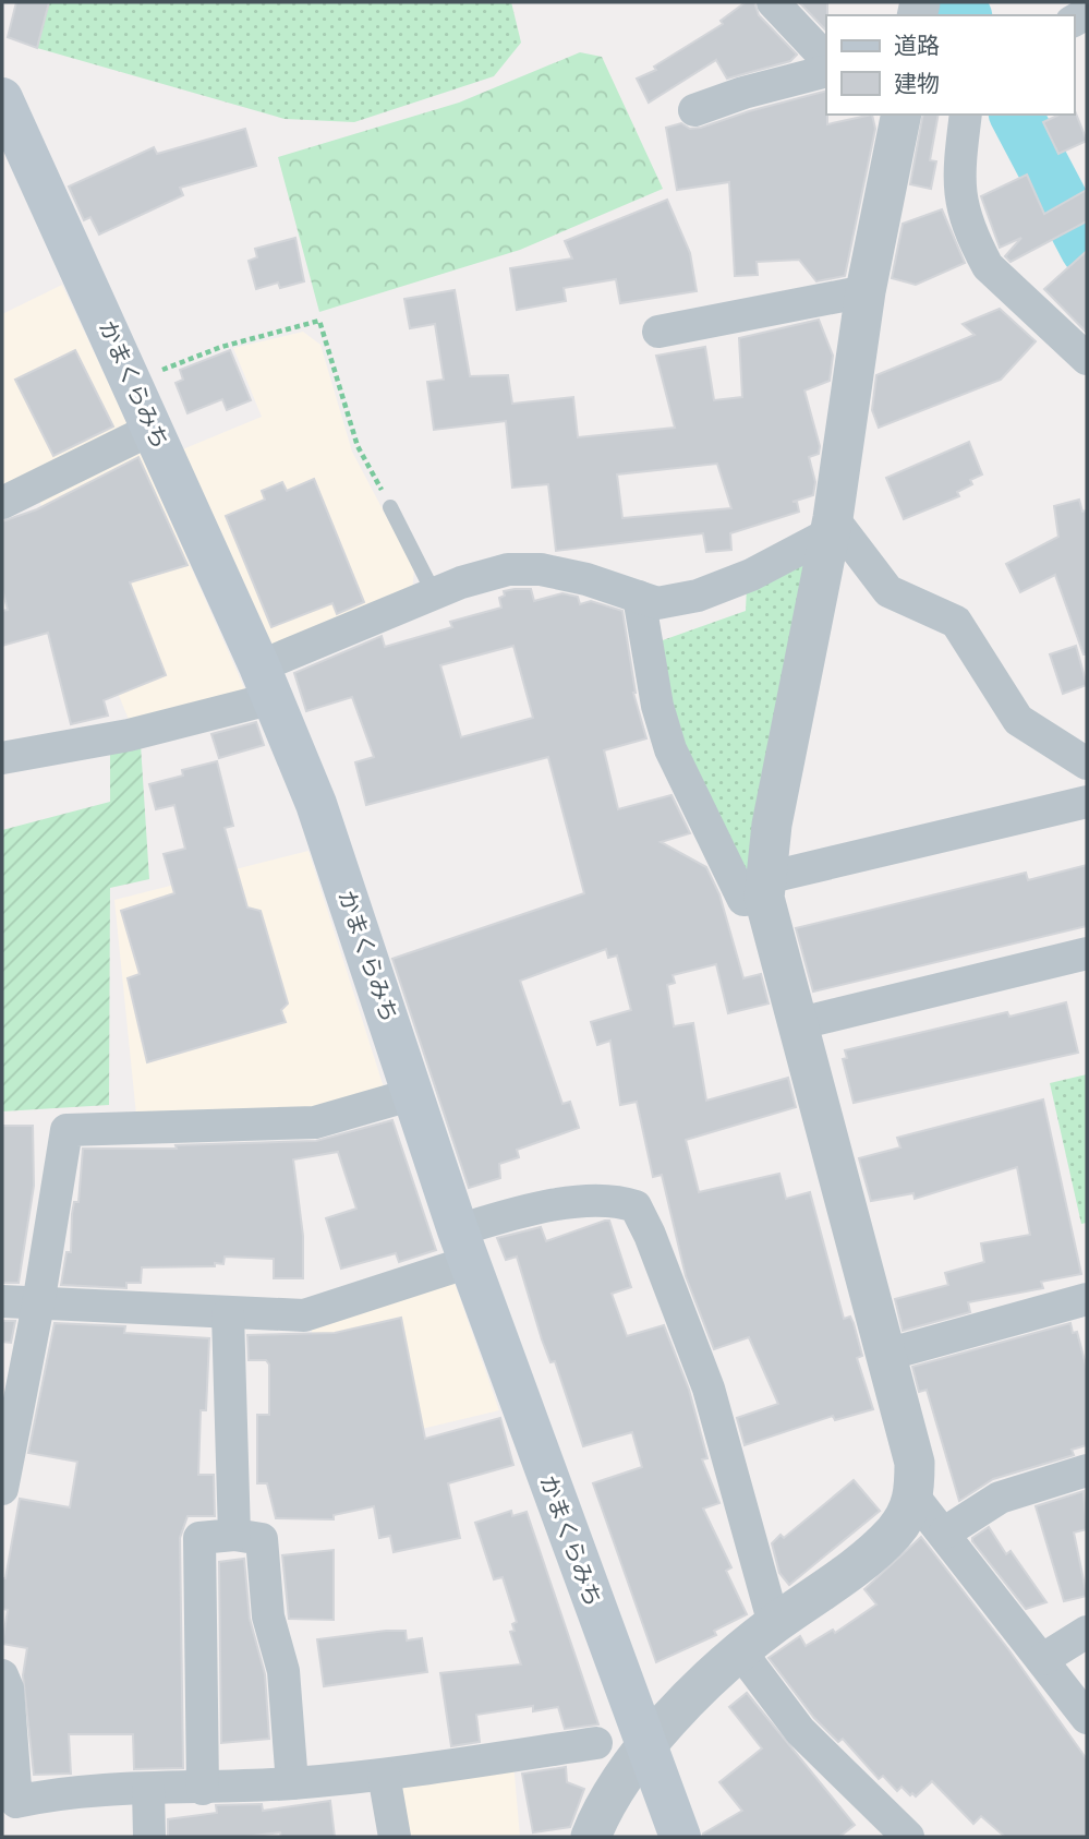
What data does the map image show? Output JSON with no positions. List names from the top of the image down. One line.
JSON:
{"streets":{"main road":["かまくらみち"]},"legend":["道路","建物"]}
